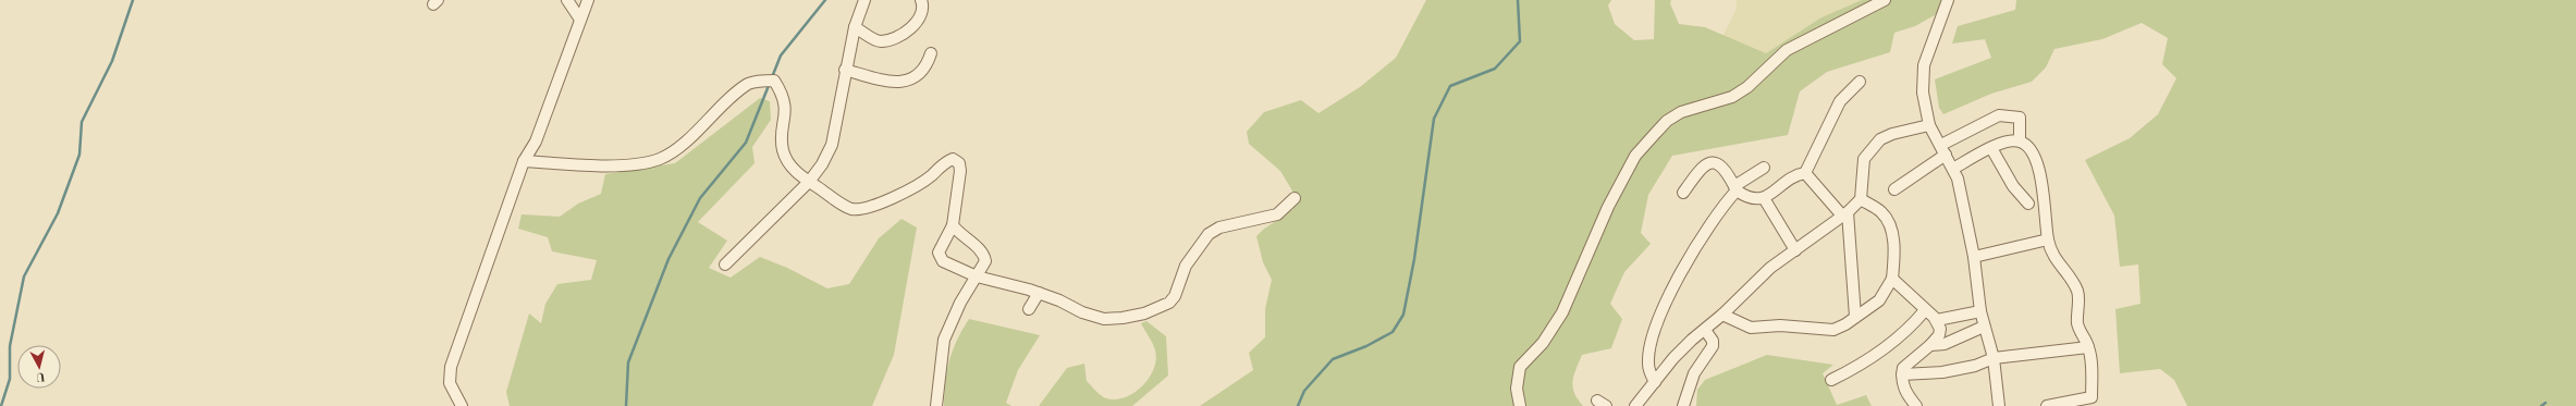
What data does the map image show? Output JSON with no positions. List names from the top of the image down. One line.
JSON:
{"north":"bottom"}
